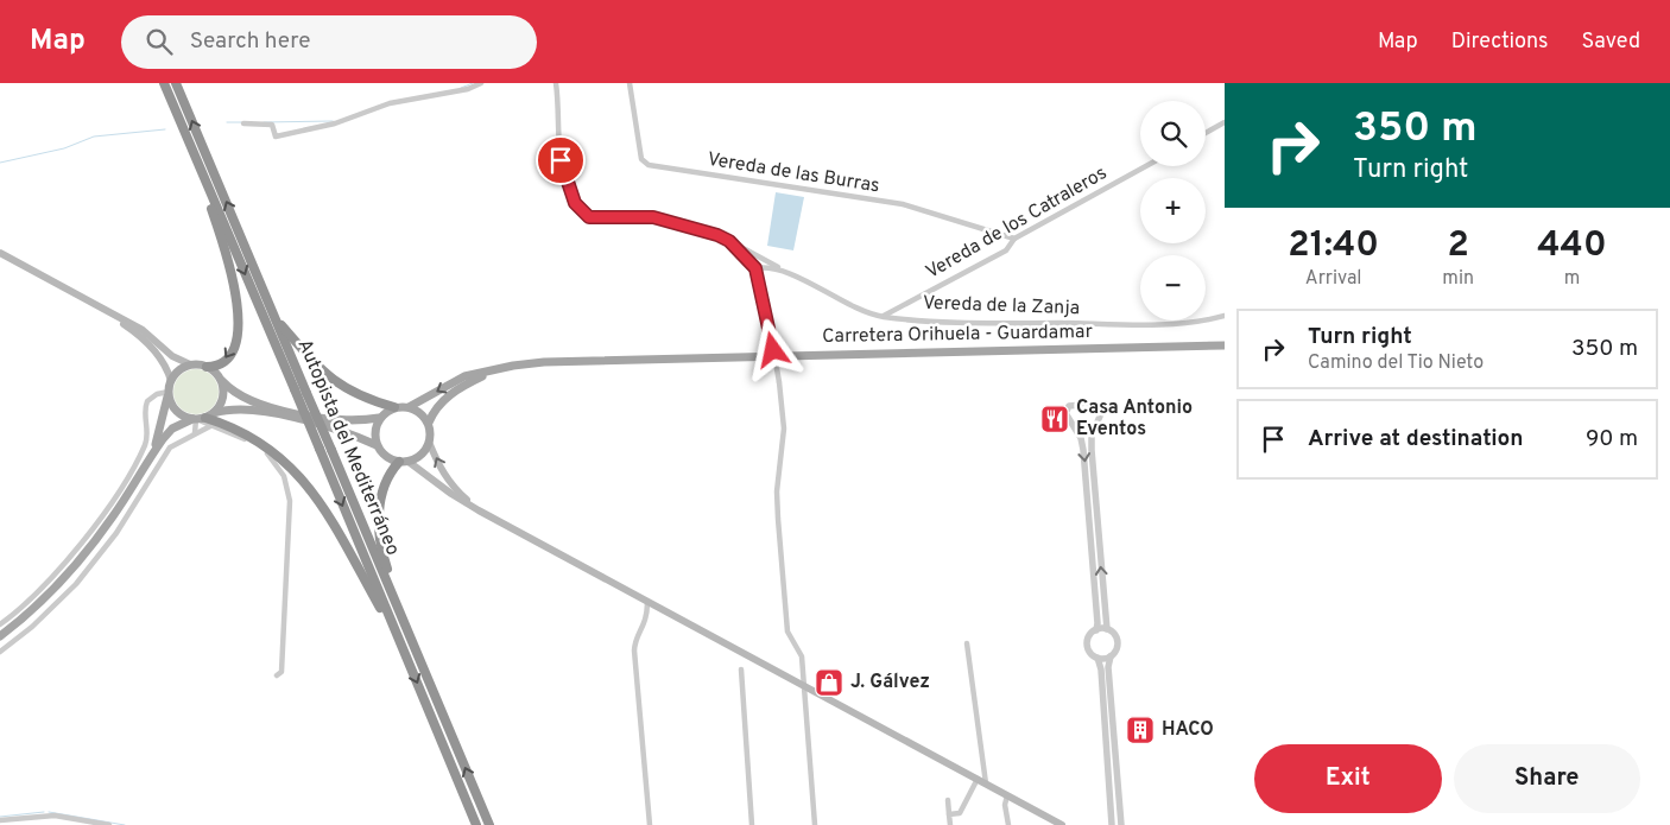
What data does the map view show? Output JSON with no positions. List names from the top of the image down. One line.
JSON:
{"streets":{"highway":["Autopista del Mediterráneo"],"main road":["Carretera Orihuela - Guardamar"],"street":["Vereda de las Burras","Vereda de los Catraleros","Vereda de la Zanja"]},"crossings":[["Vereda de las Burras","Vereda de los Catraleros"],["Vereda de los Catraleros","Vereda de la Zanja"]],"places":{"restaurant":["Casa Antonio Eventos"],"shop":["J. Gálvez"],"building":["HACO"]},"page":{"header":"Map","search":"Search here","nav":["Map","Directions","Saved"],"turn":["350 m","Turn right"],"map_buttons":["+","−"],"eta":["21:40","Arrival","2","min","440","m"],"list":[{"name":"Turn right","note":"Camino del Tio Nieto","value":"350 m"},{"name":"Arrive at destination","value":"90 m"}],"buttons":["Exit","Share"]}}
